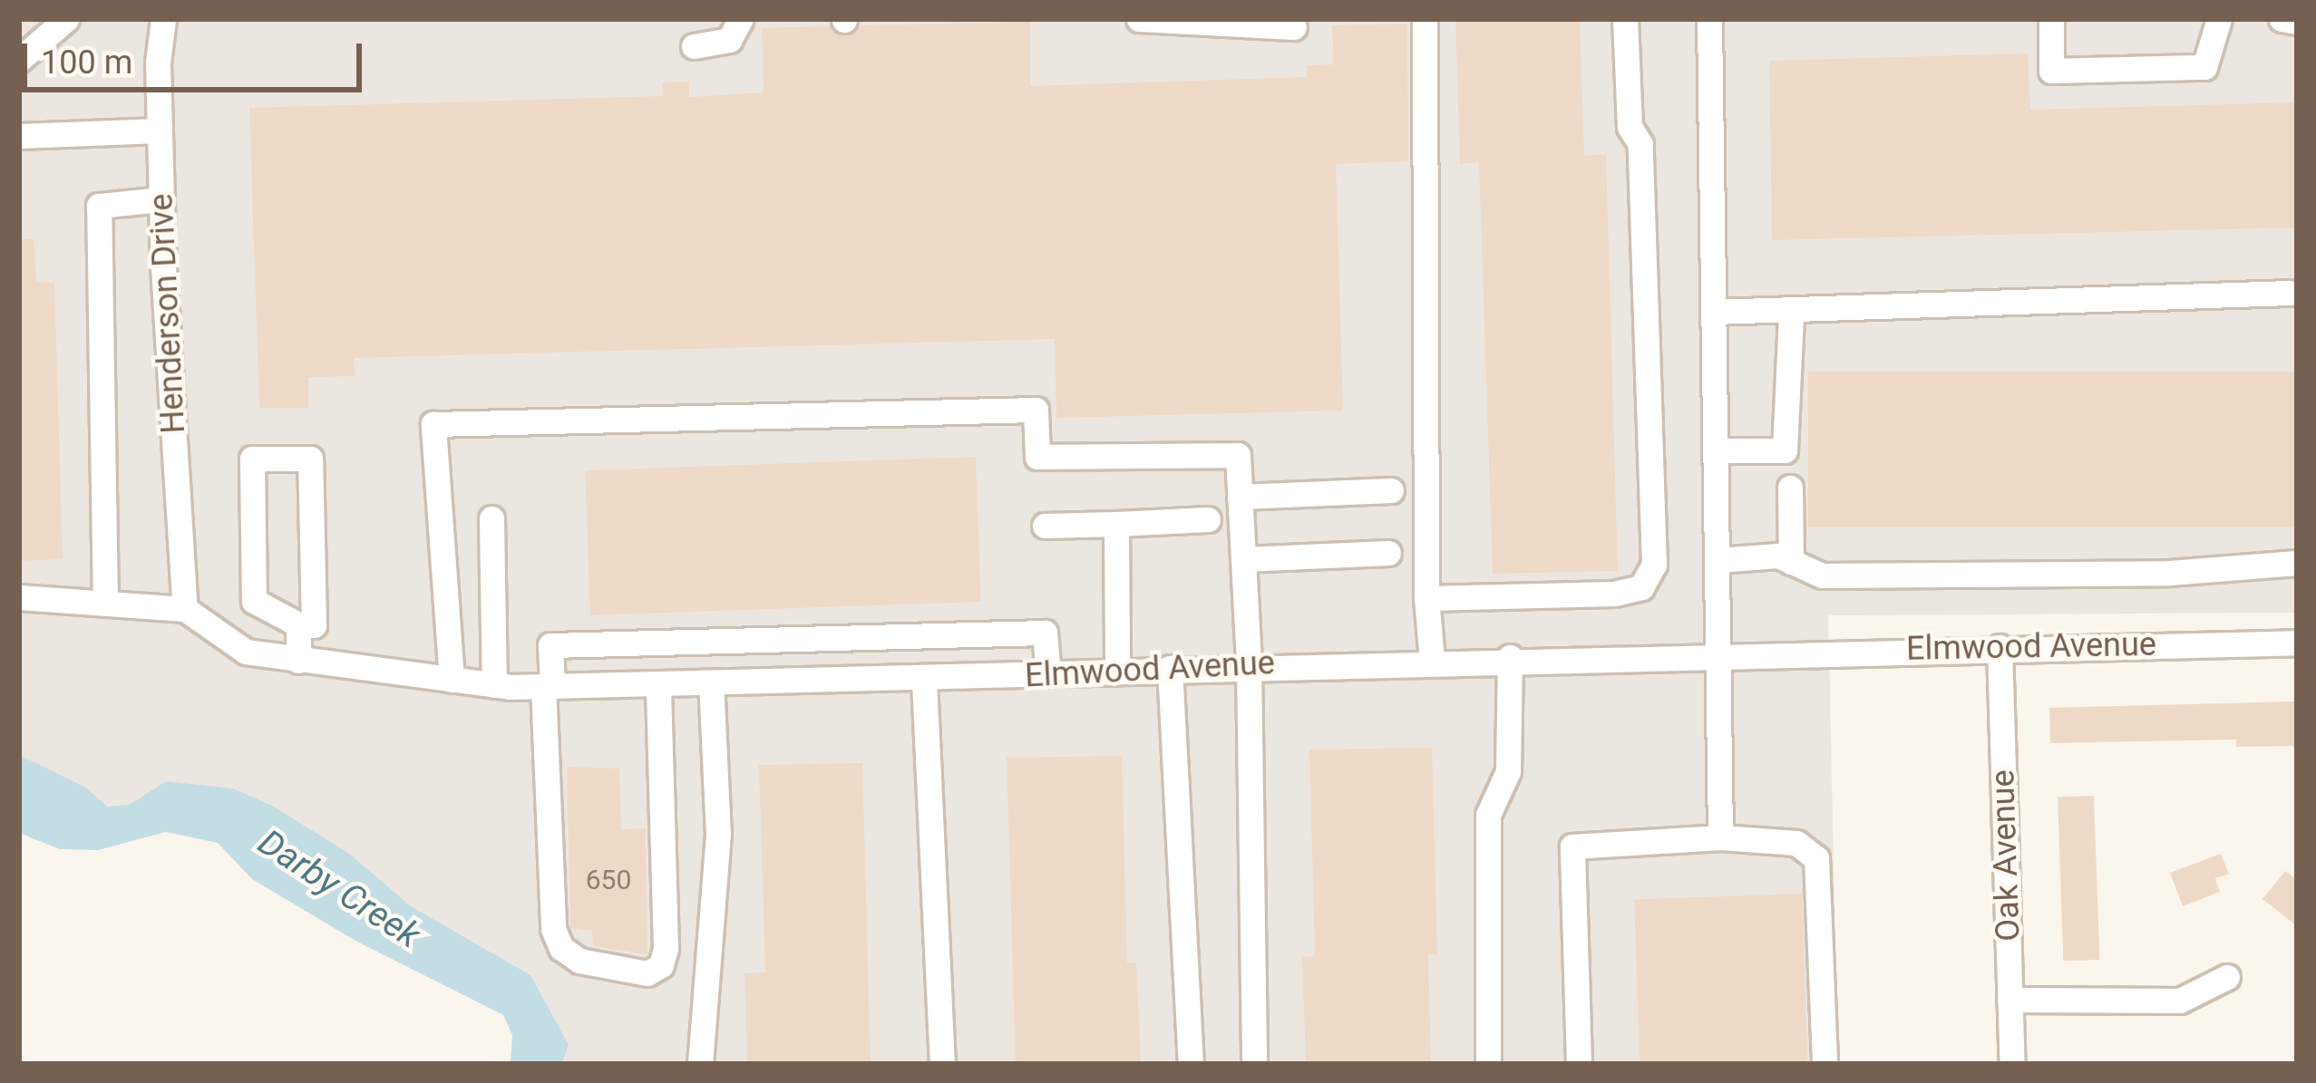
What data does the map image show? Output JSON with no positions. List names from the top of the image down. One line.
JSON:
{"streets":{"street":["Henderson Drive","Elmwood Avenue","Oak Avenue"]},"crossings":[["Henderson Drive","Elmwood Avenue"],["Elmwood Avenue","Oak Avenue"]],"water":["Darby Creek"],"house_numbers":["650"],"scale_bar":"100 m"}
